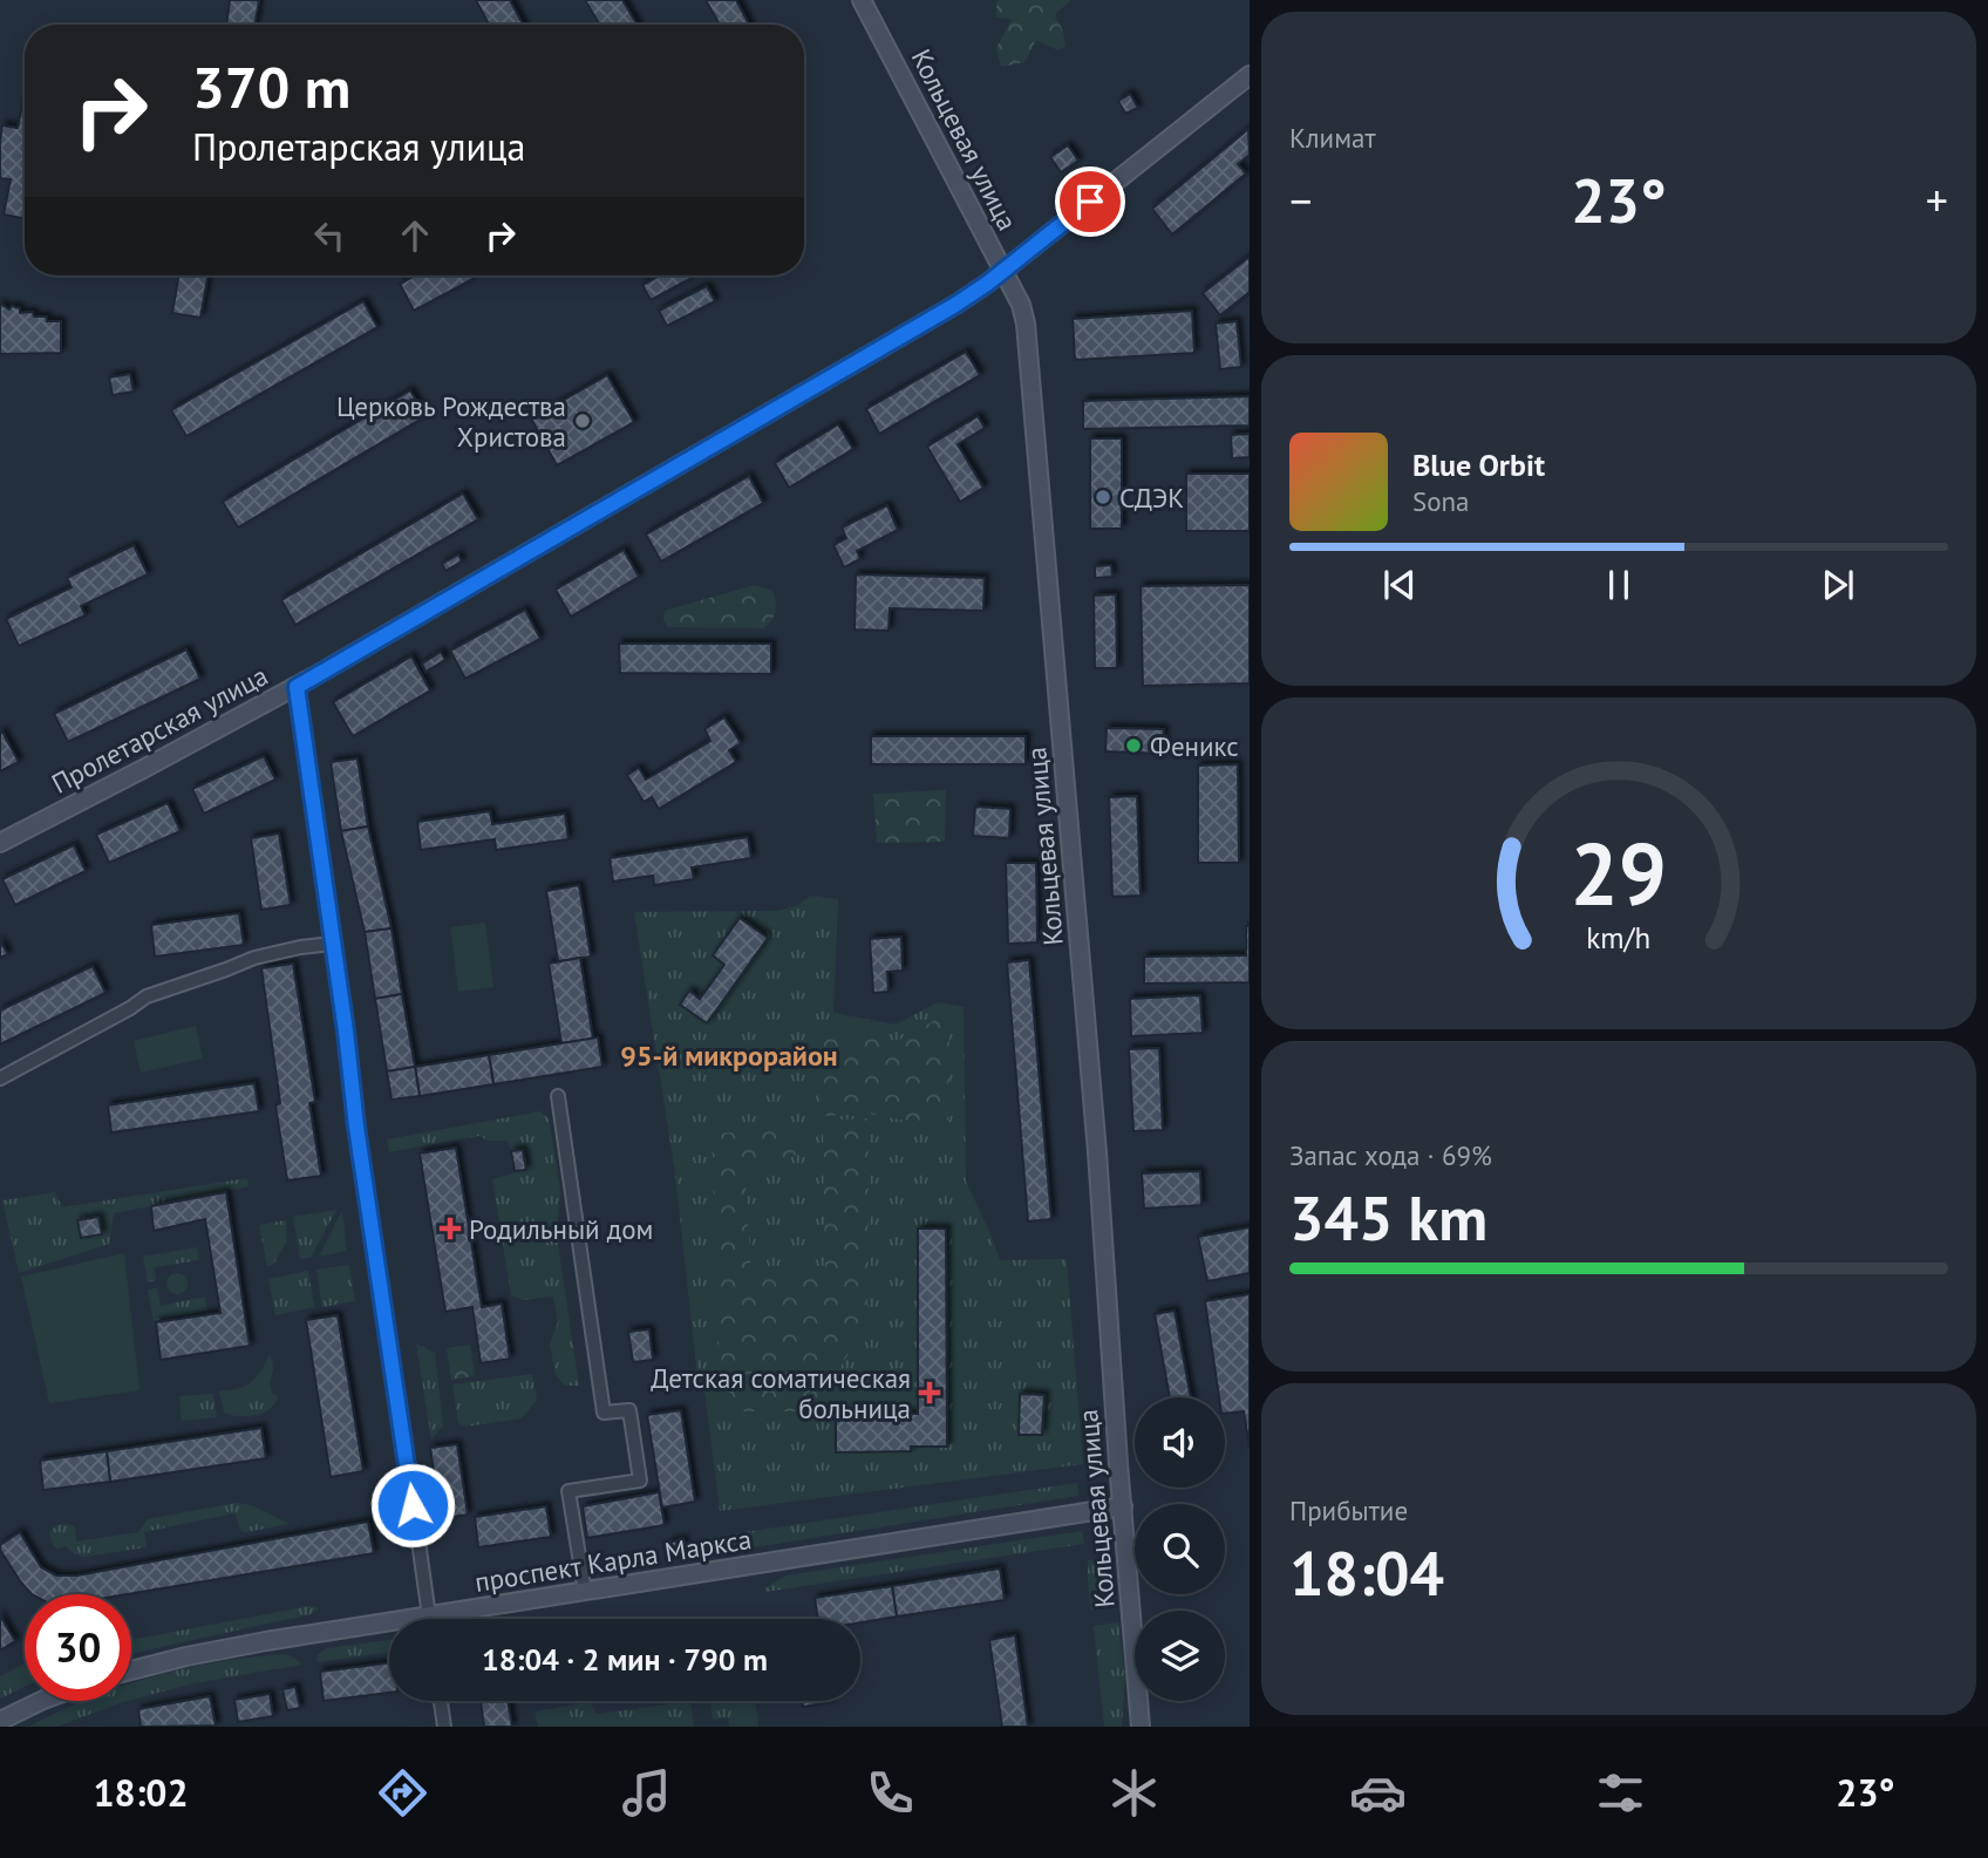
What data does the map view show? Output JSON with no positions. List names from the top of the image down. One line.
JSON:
{"streets":{"street":["Кольцевая улица","Пролетарская улица","проспект Карла Маркса"]},"crossings":[["Кольцевая улица","Пролетарская улица"],["Кольцевая улица","проспект Карла Маркса"]],"districts":["95-й микрорайон"],"places":{"other":["Церковь Рождества Христова","СДЭК","Феникс"],"health":["Родильный дом","Детская соматическая больница"]},"page":{"tile":["Климат",["Запас хода · 69%","345 km"],["Прибытие","18:04"]],"turn":["370 m","Пролетарская улица"],"heat":["−","23°","+"],"song":["Blue Orbit","Sona"],"limit":"30","trip":"18:04 · 2 мин · 790 m","tabs":["18:02","23°"],"gauge":["29","km/h"]}}
